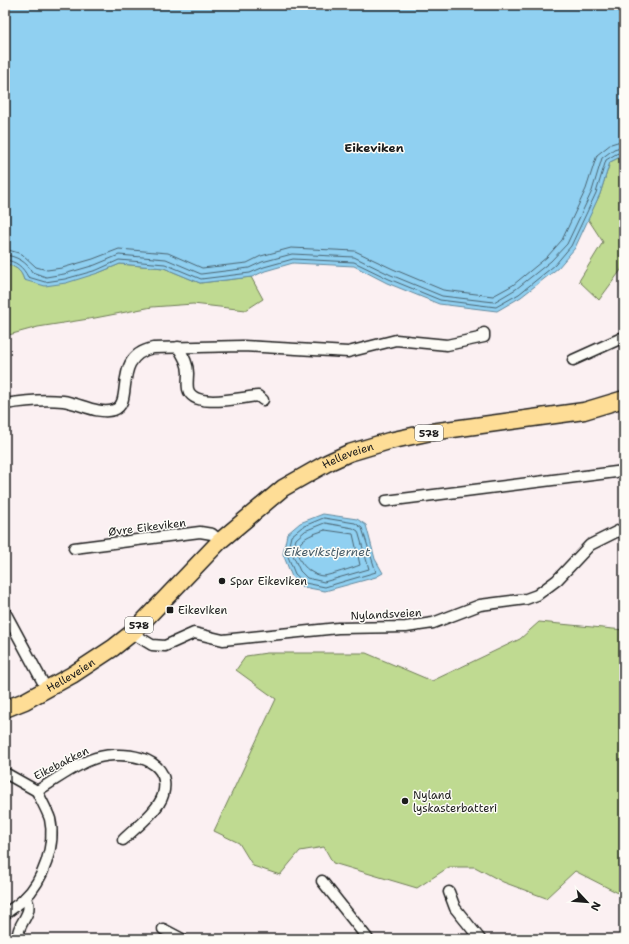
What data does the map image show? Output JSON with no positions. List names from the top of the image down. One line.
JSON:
{"streets":{"main road":["578","Helleveien"],"street":["Øvre Eikeviken","Nylandsveien","Eikebakken"]},"crossings":[["Helleveien","Øvre Eikeviken"],["Helleveien","Nylandsveien"]],"districts":["Eikeviken"],"water":["Eikevikstjernet"],"places":{"other":["Spar Eikeviken","Nyland lyskasterbatteri"],"transit":["Eikeviken"]},"north":"bottom right"}
